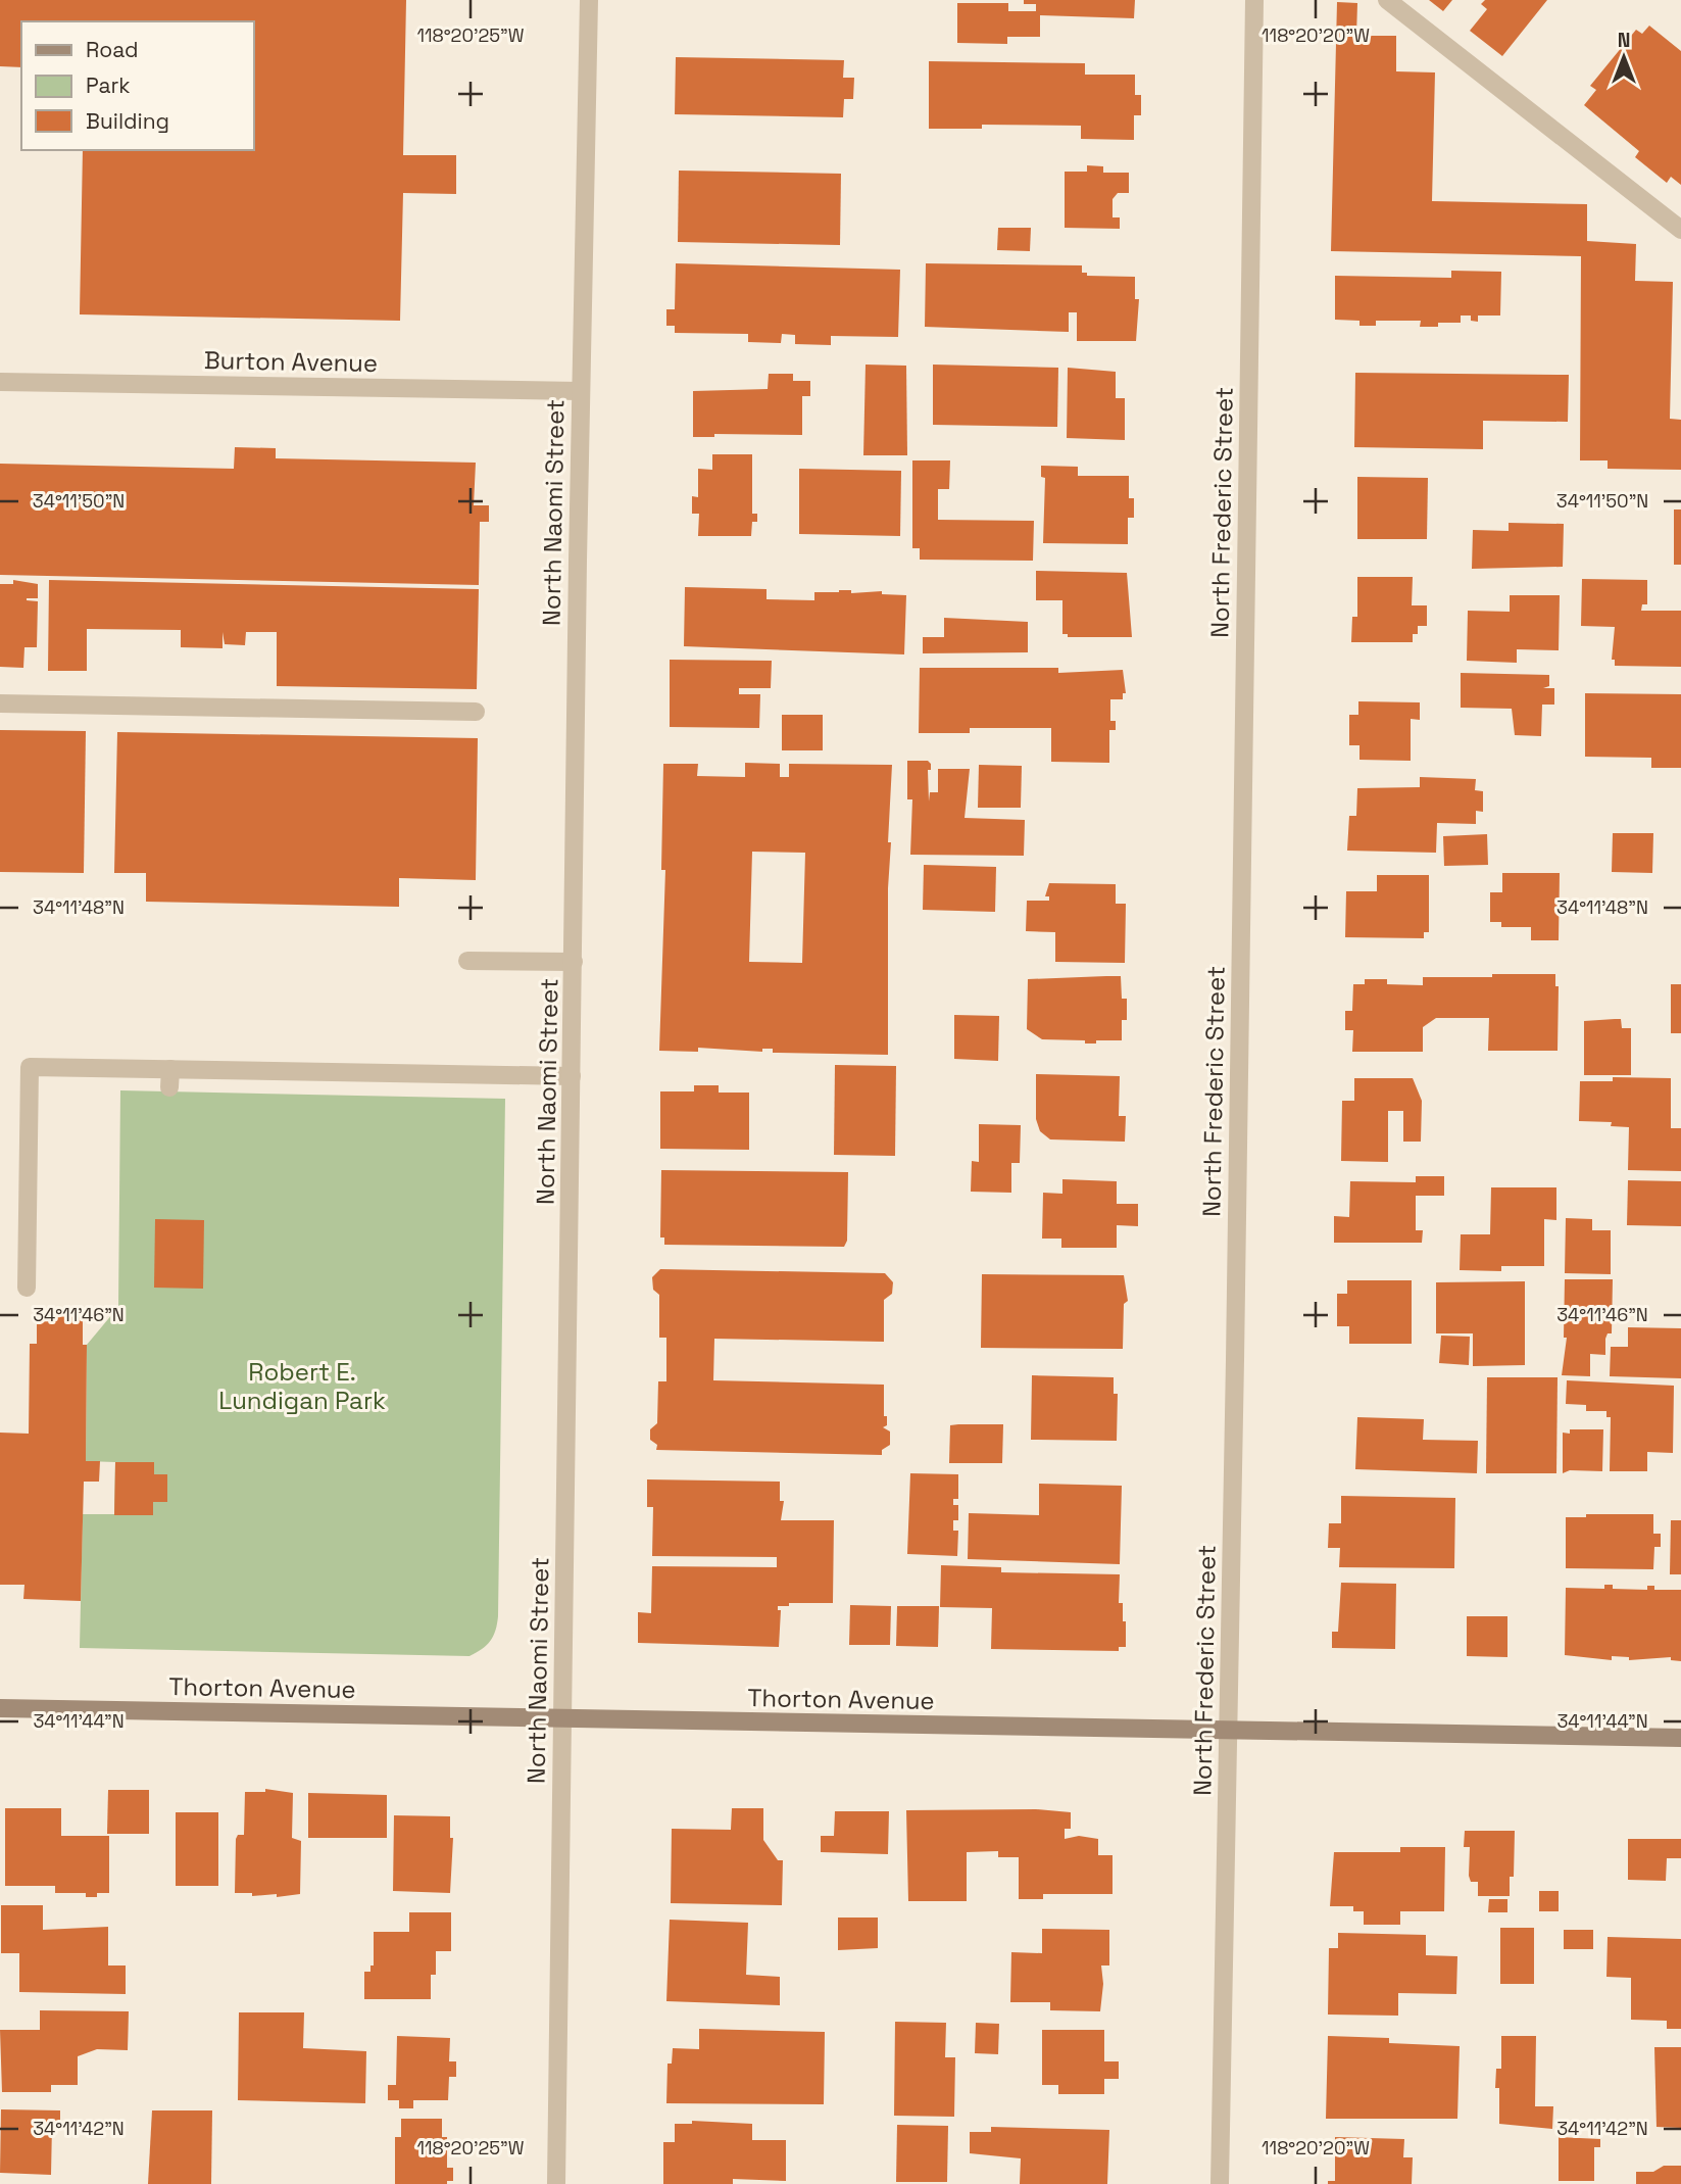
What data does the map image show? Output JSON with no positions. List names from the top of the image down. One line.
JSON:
{"streets":{"street":["Burton Avenue","North Naomi Street","North Frederic Street","Thorton Avenue"]},"crossings":[["Burton Avenue","North Naomi Street"],["North Naomi Street","Thorton Avenue"],["North Frederic Street","Thorton Avenue"]],"parks":["Robert E. Lundigan Park"],"legend":["Road","Park","Building"],"north":"top","coordinates":["118°20'25\"W","118°20'20\"W","34°11'50\"N","34°11'48\"N","34°11'46\"N","34°11'44\"N","34°11'42\"N"]}
